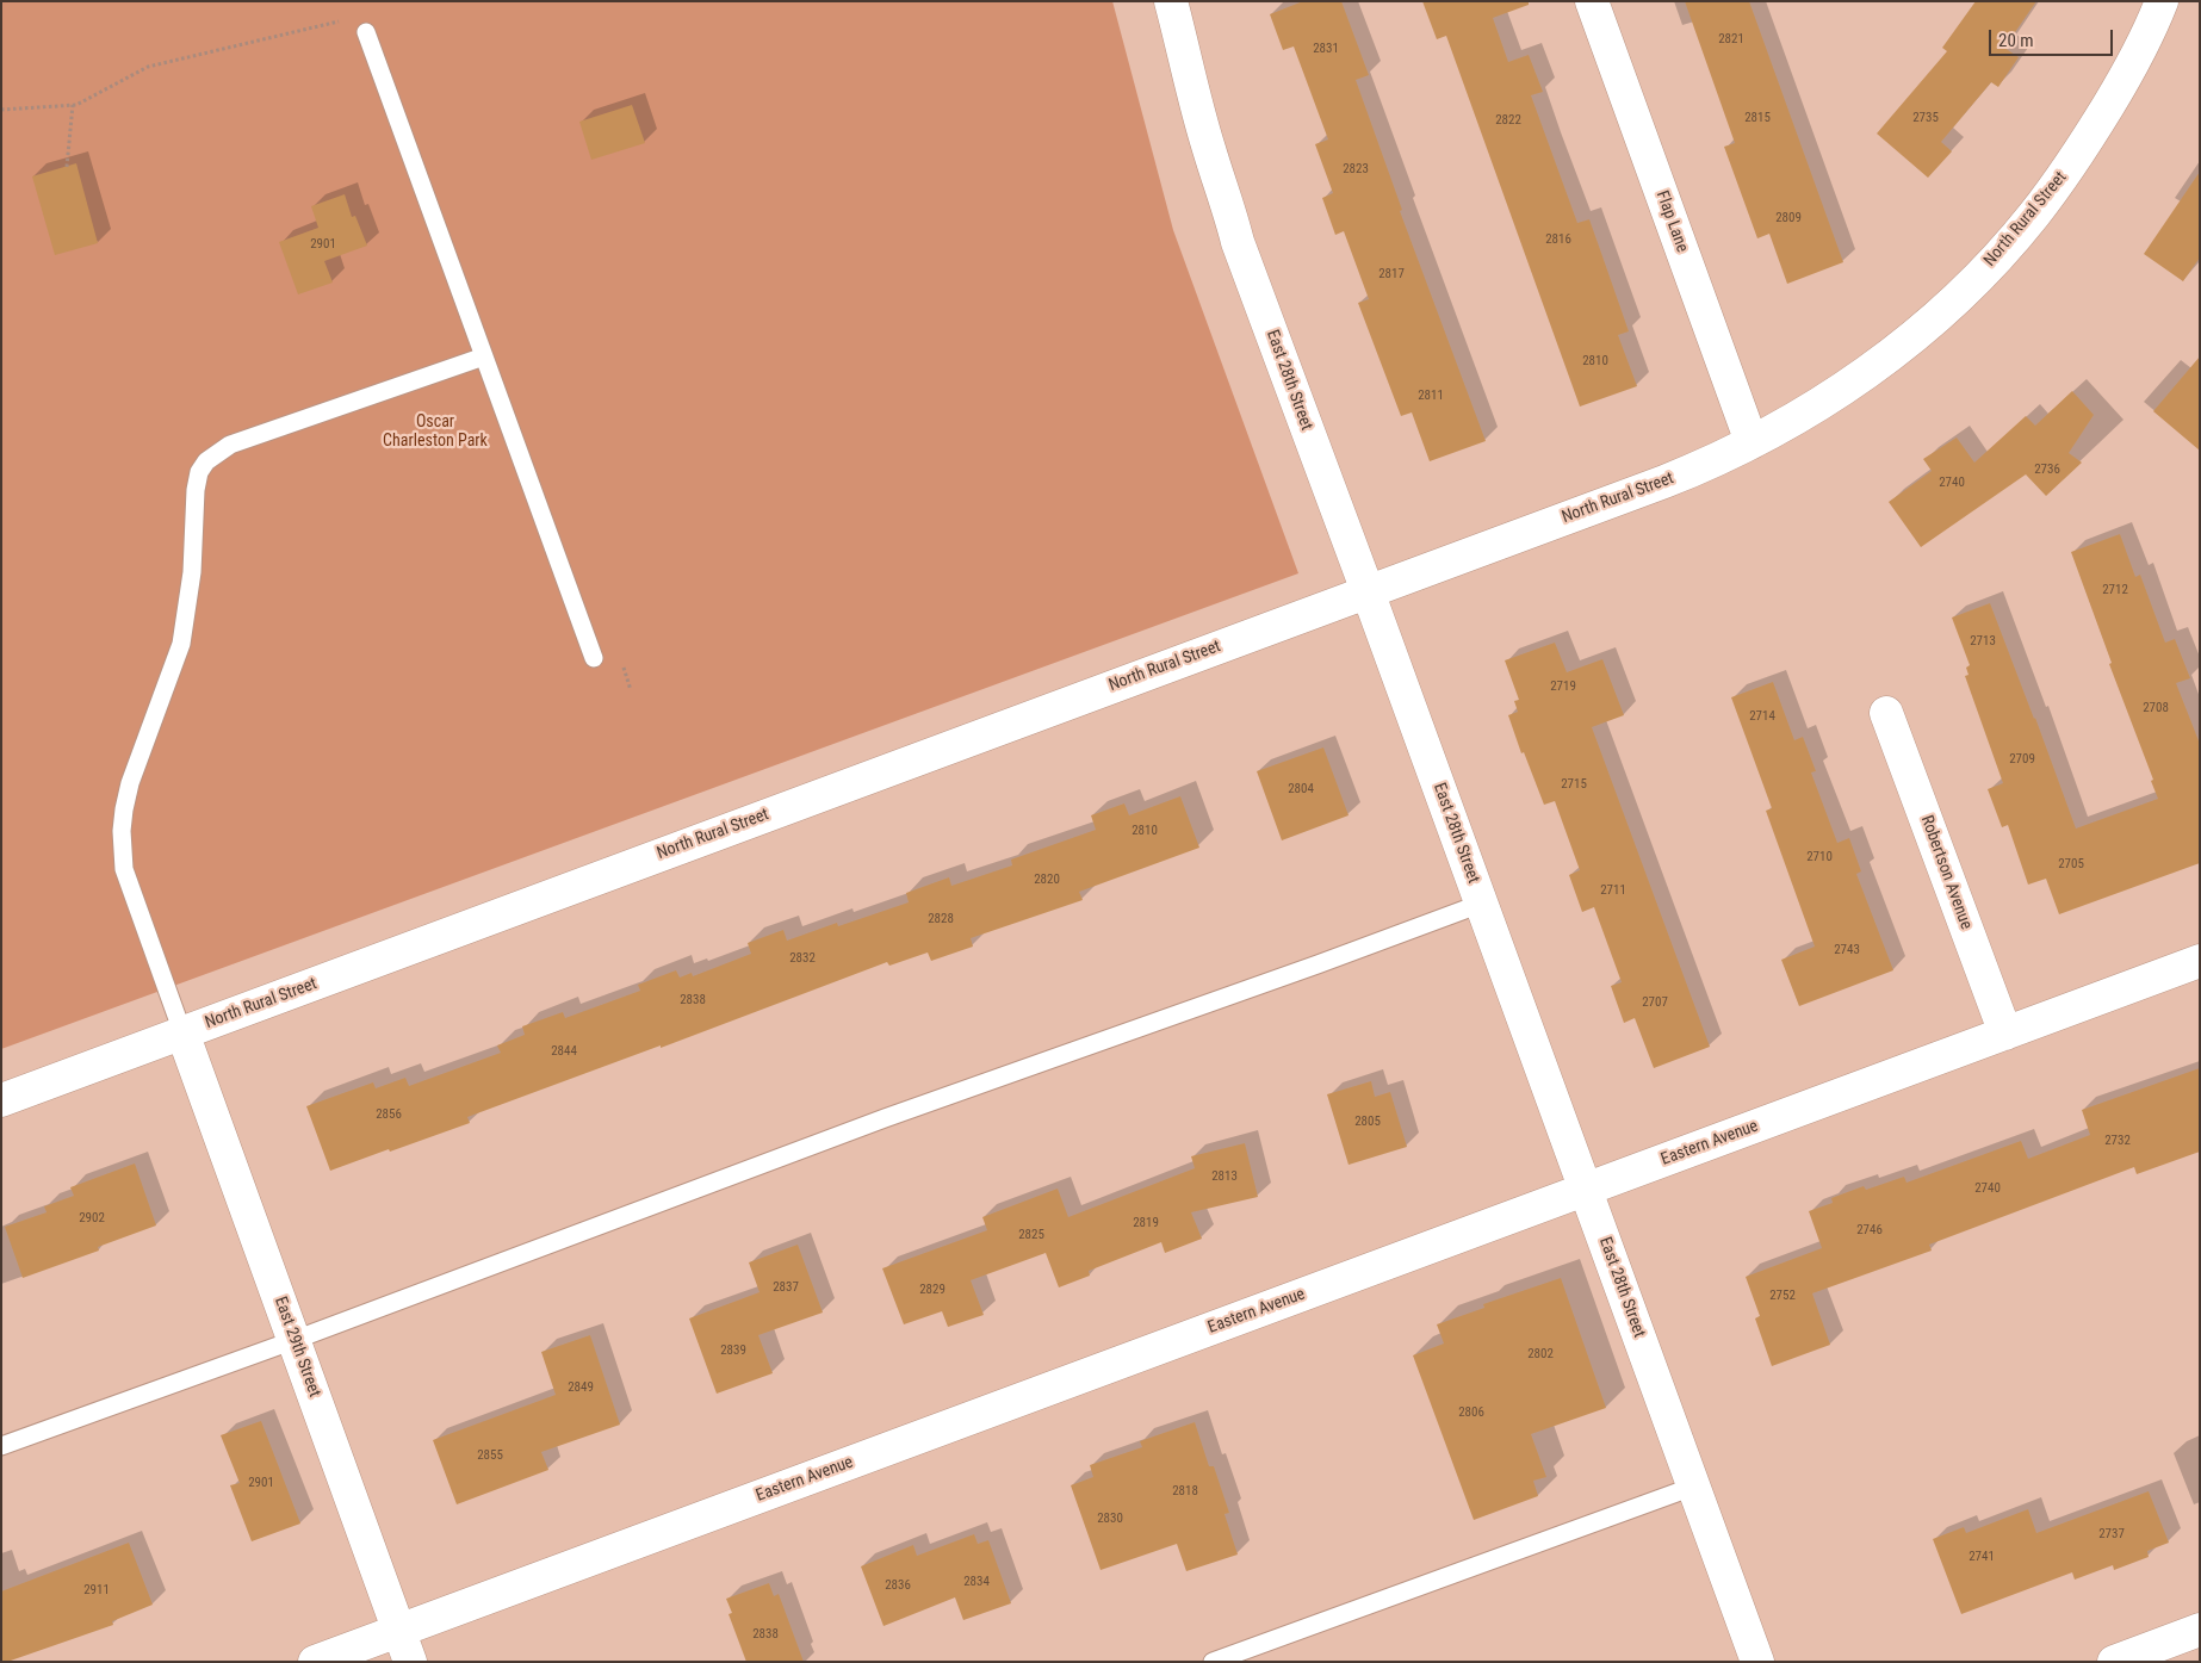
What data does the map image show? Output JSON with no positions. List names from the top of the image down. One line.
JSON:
{"streets":{"street":["North Rural Street","Flap Lane","East 28th Street","Robertson Avenue","Eastern Avenue","East 29th Street"]},"crossings":[["North Rural Street","Flap Lane"],["North Rural Street","East 28th Street"],["North Rural Street","East 29th Street"],["East 28th Street","Eastern Avenue"],["Robertson Avenue","Eastern Avenue"],["Eastern Avenue","East 29th Street"]],"parks":["Oscar Charleston Park"],"house_numbers":["2821","2831","2815","2735","2822","2823","2809","2816","2901","2817","2810","2811","2736","2740","2712","2713","2719","2708","2714","2709","2715","2804","2810","2710","2705","2820","2711","2828","2743","2832","2838","2707","2844","2856","2805","2732","2813","2740","2902","2819","2746","2825","2837","2829","2752","2839","2802","2849","2806","2855","2901","2818","2830","2737","2741","2834","2836","2911","2838"],"scale_bar":"20 m"}
